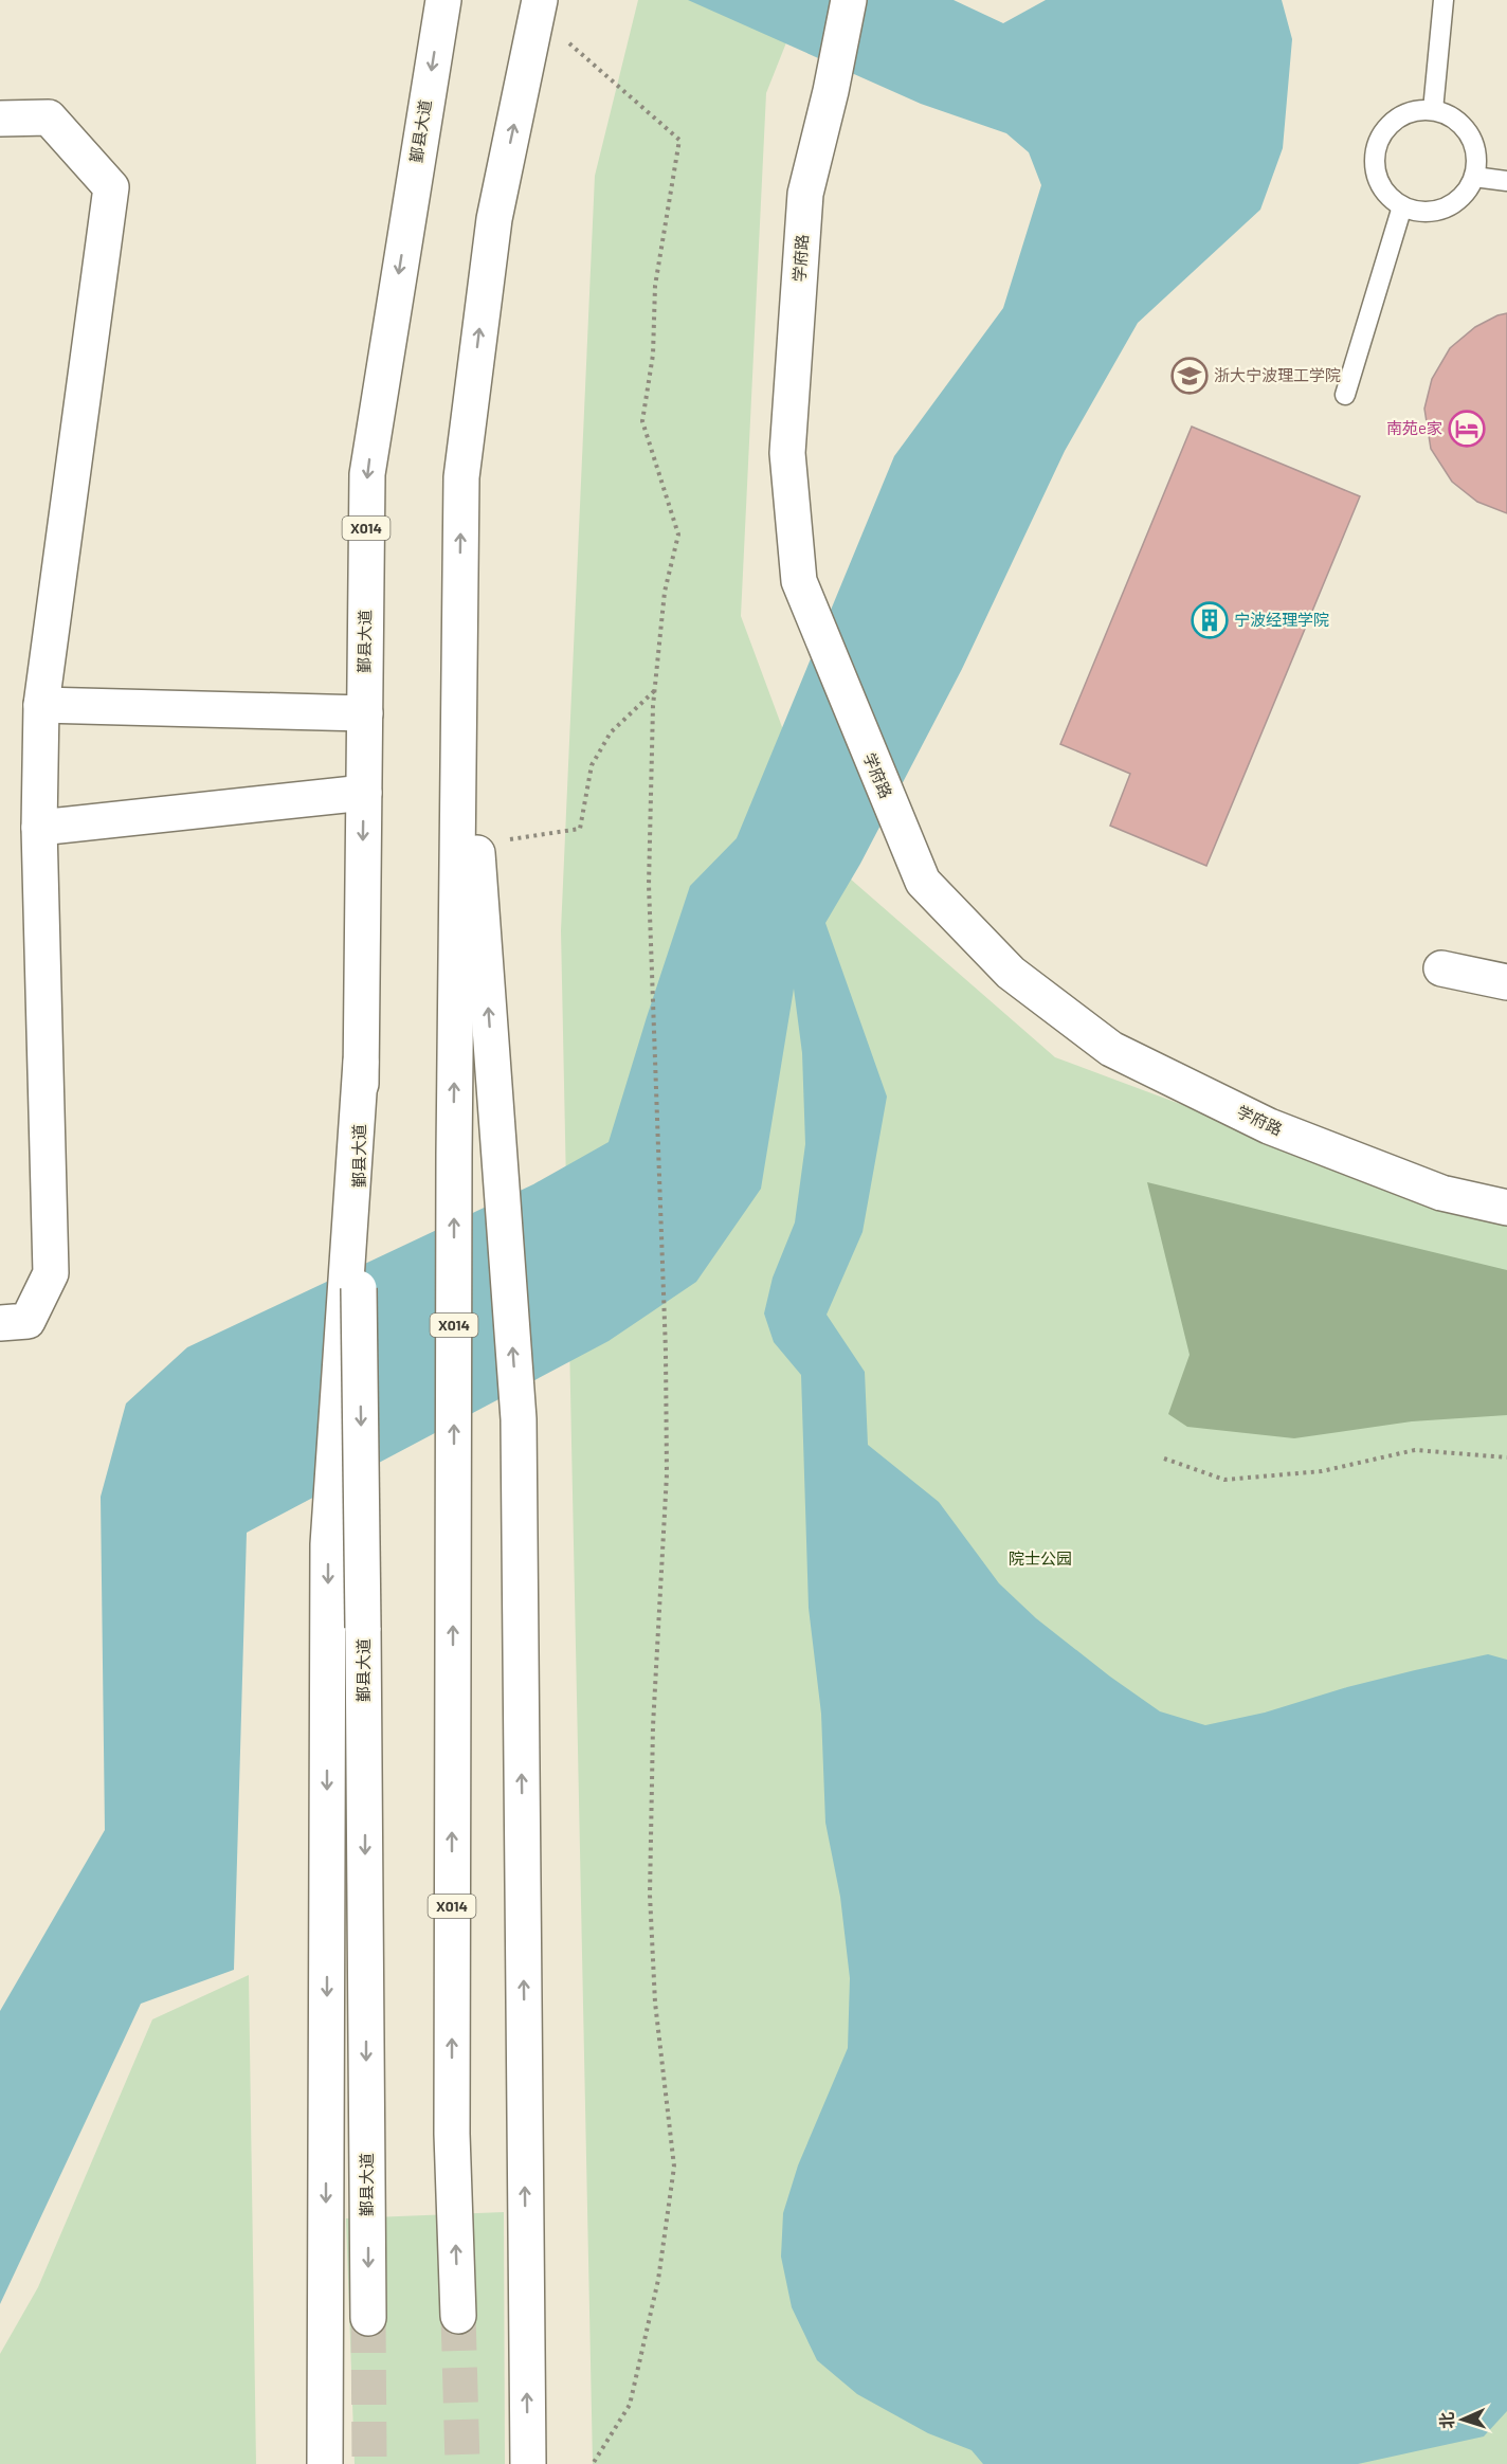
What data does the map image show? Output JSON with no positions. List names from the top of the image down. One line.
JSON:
{"streets":{"main road":["鄞县大道","学府路","X014"]},"parks":["院士公园"],"places":{"school or university":["浙大宁波理工学院"],"hotel":["南苑e家"],"building":["宁波经理学院"]},"north":"left"}
